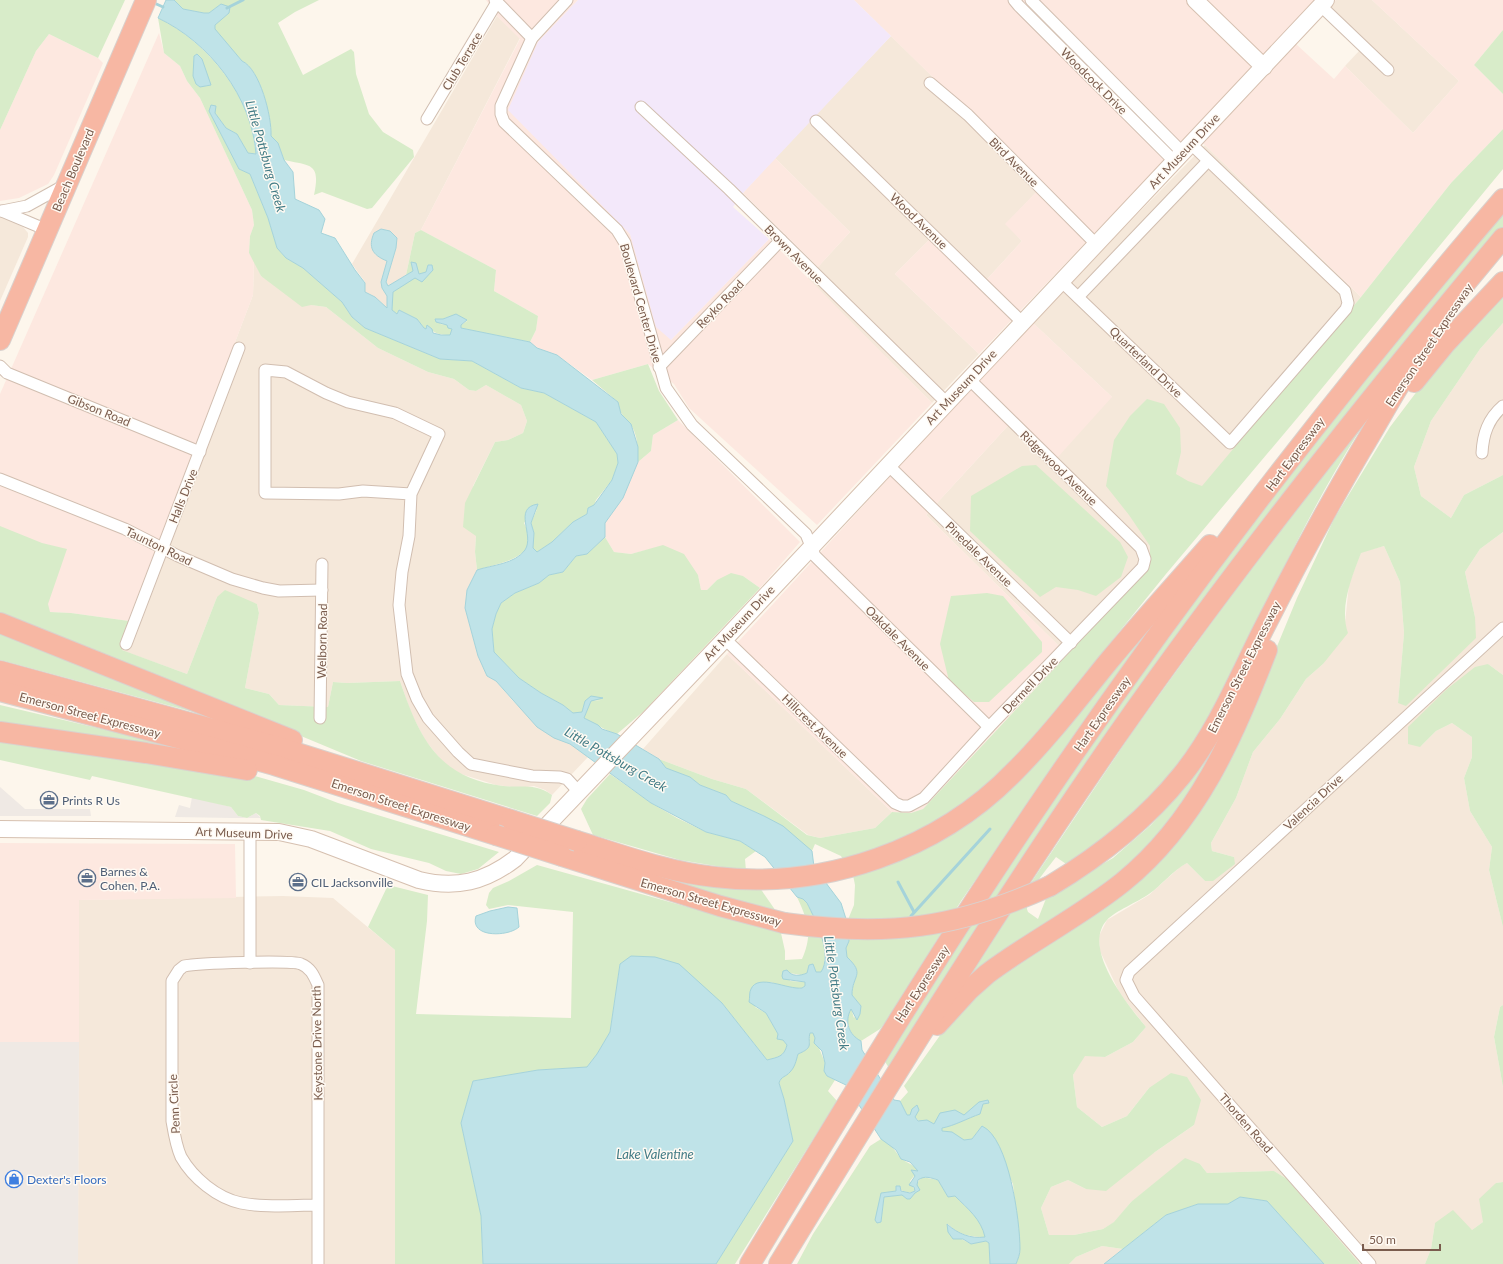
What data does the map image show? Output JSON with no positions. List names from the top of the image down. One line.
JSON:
{"streets":{"highway":["Beach Boulevard","Emerson Street Expressway","Hart Expressway"],"street":["Club Terrace","Woodcock Drive","Art Museum Drive","Bird Avenue","Wood Avenue","Brown Avenue","Boulevard Center Drive","Reyko Road","Quarterland Drive","Gibson Road","Ridgewood Avenue","Halls Drive","Taunton Road","Pinedale Avenue","Oakdale Avenue","Welborn Road","Dermell Drive","Hillcrest Avenue","Valencia Drive","Keystone Drive North","Penn Circle","Thorden Road"]},"crossings":[["Woodcock Drive","Art Museum Drive"],["Art Museum Drive","Bird Avenue"],["Art Museum Drive","Wood Avenue"],["Art Museum Drive","Brown Avenue"],["Art Museum Drive","Boulevard Center Drive"],["Art Museum Drive","Quarterland Drive"],["Art Museum Drive","Ridgewood Avenue"],["Art Museum Drive","Pinedale Avenue"],["Art Museum Drive","Oakdale Avenue"],["Art Museum Drive","Hillcrest Avenue"],["Brown Avenue","Reyko Road"],["Boulevard Center Drive","Reyko Road"],["Boulevard Center Drive","Oakdale Avenue"],["Emerson Street Expressway","Hart Expressway"],["Gibson Road","Halls Drive"],["Ridgewood Avenue","Dermell Drive"],["Halls Drive","Taunton Road"],["Taunton Road","Welborn Road"],["Pinedale Avenue","Dermell Drive"],["Oakdale Avenue","Dermell Drive"],["Dermell Drive","Hillcrest Avenue"],["Valencia Drive","Thorden Road"],["Keystone Drive North","Penn Circle"]],"water":["Little Pottsburg Creek","Lake Valentine"],"places":{"office":["Prints R Us","Barnes & Cohen, P.A.","CIL Jacksonville"],"shop":["Dexter's Floors"]},"scale_bar":"50 m"}
